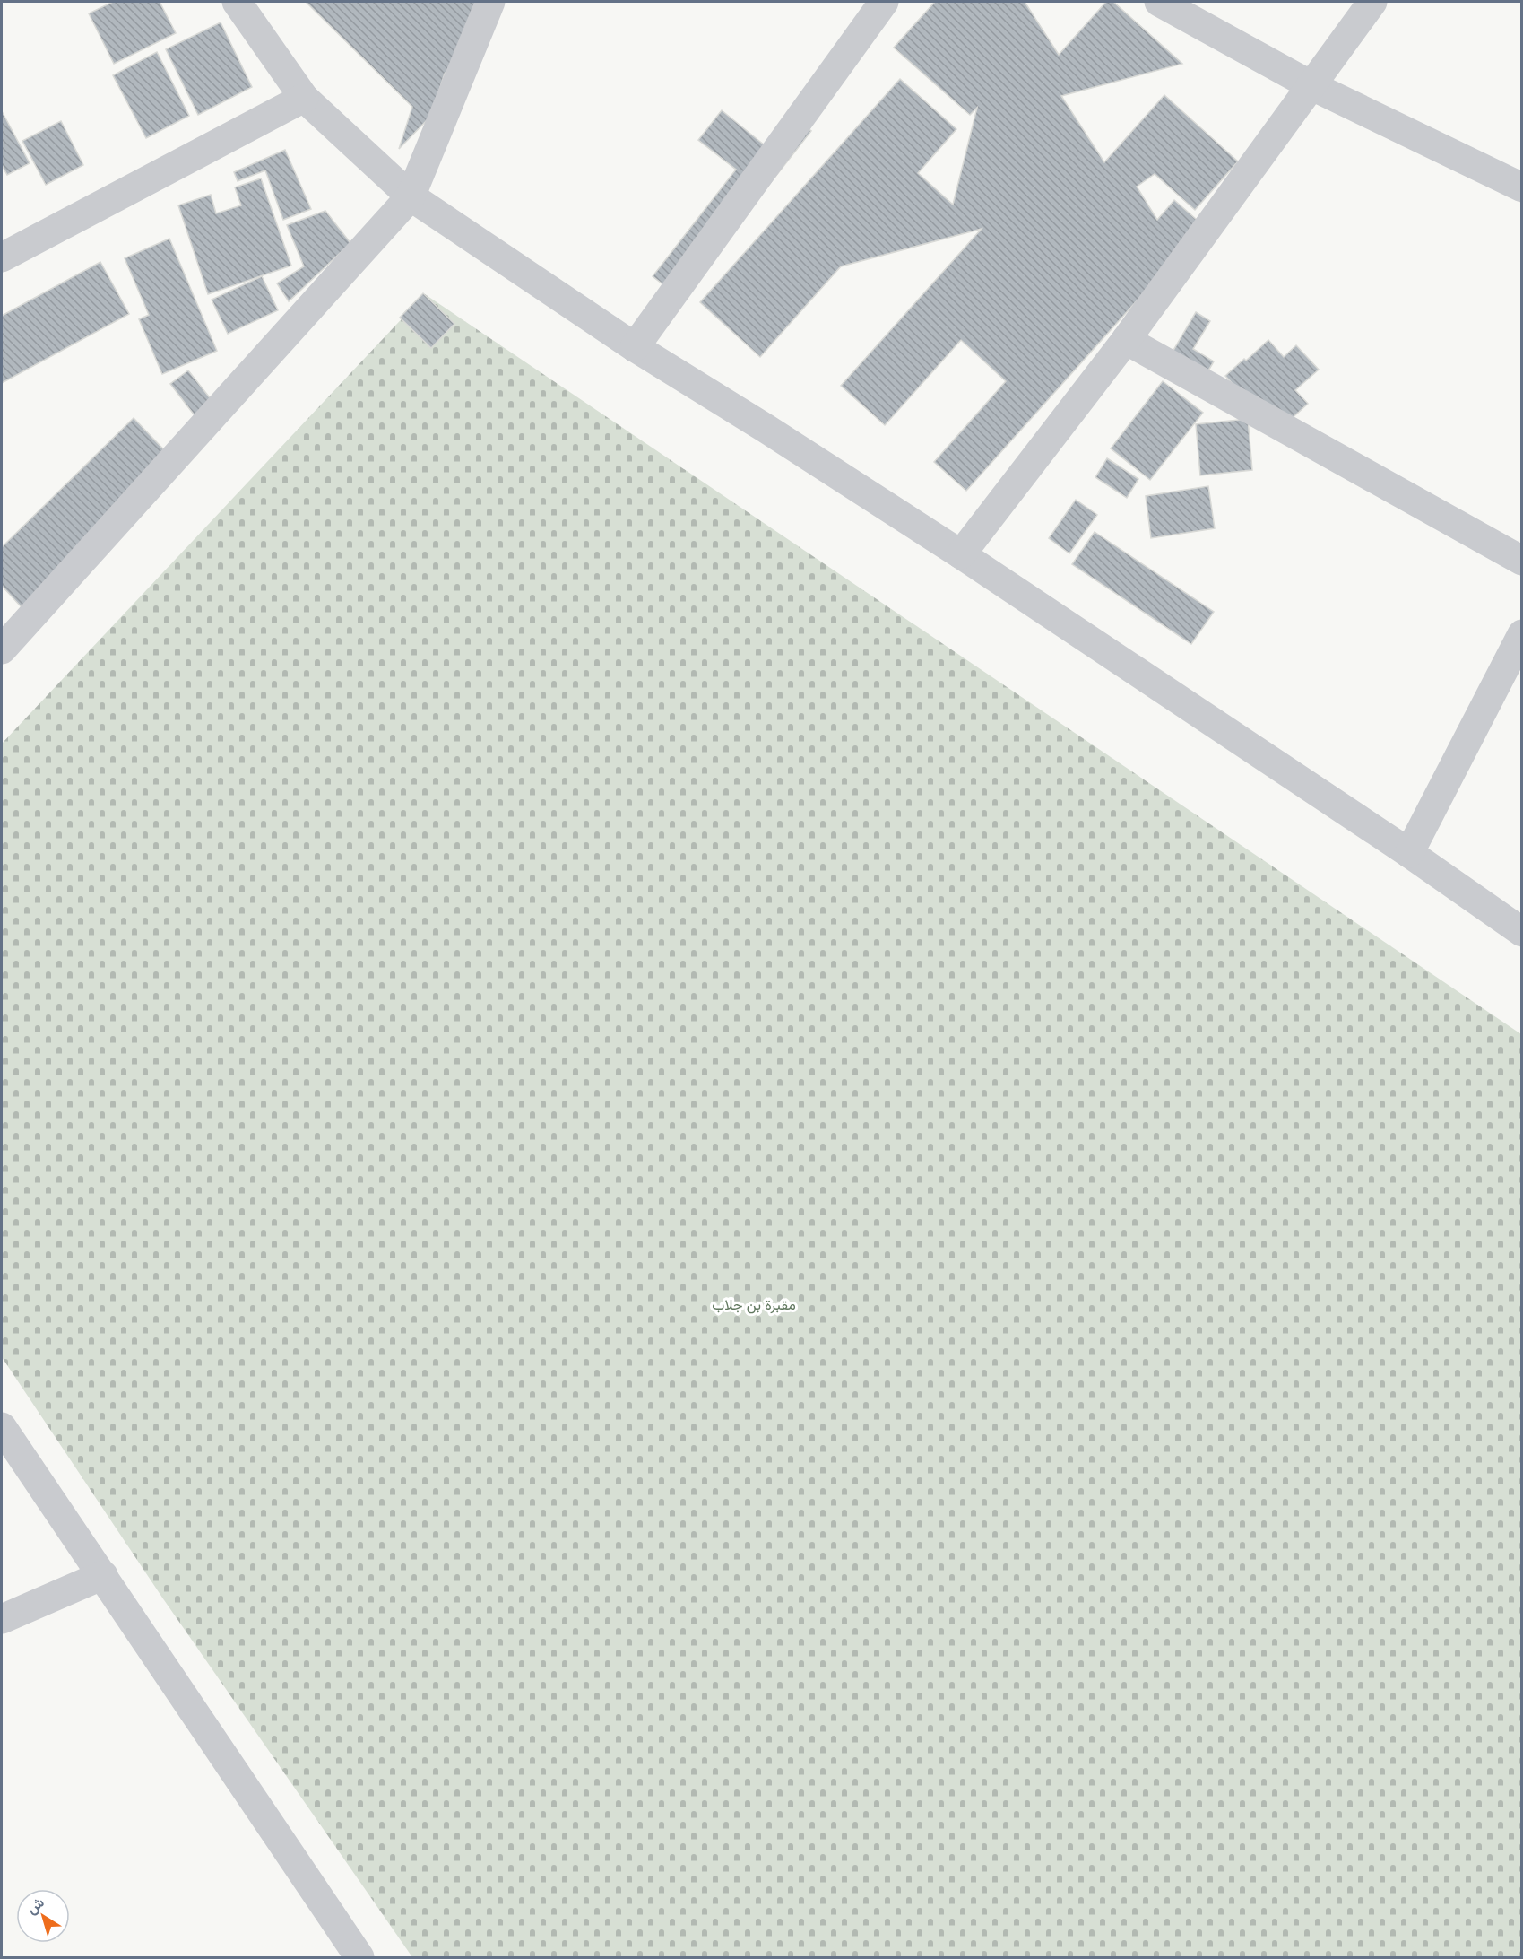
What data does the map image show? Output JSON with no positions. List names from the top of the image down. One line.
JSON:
{"parks":["مقبرة بن جلاب"],"north":"top left"}
